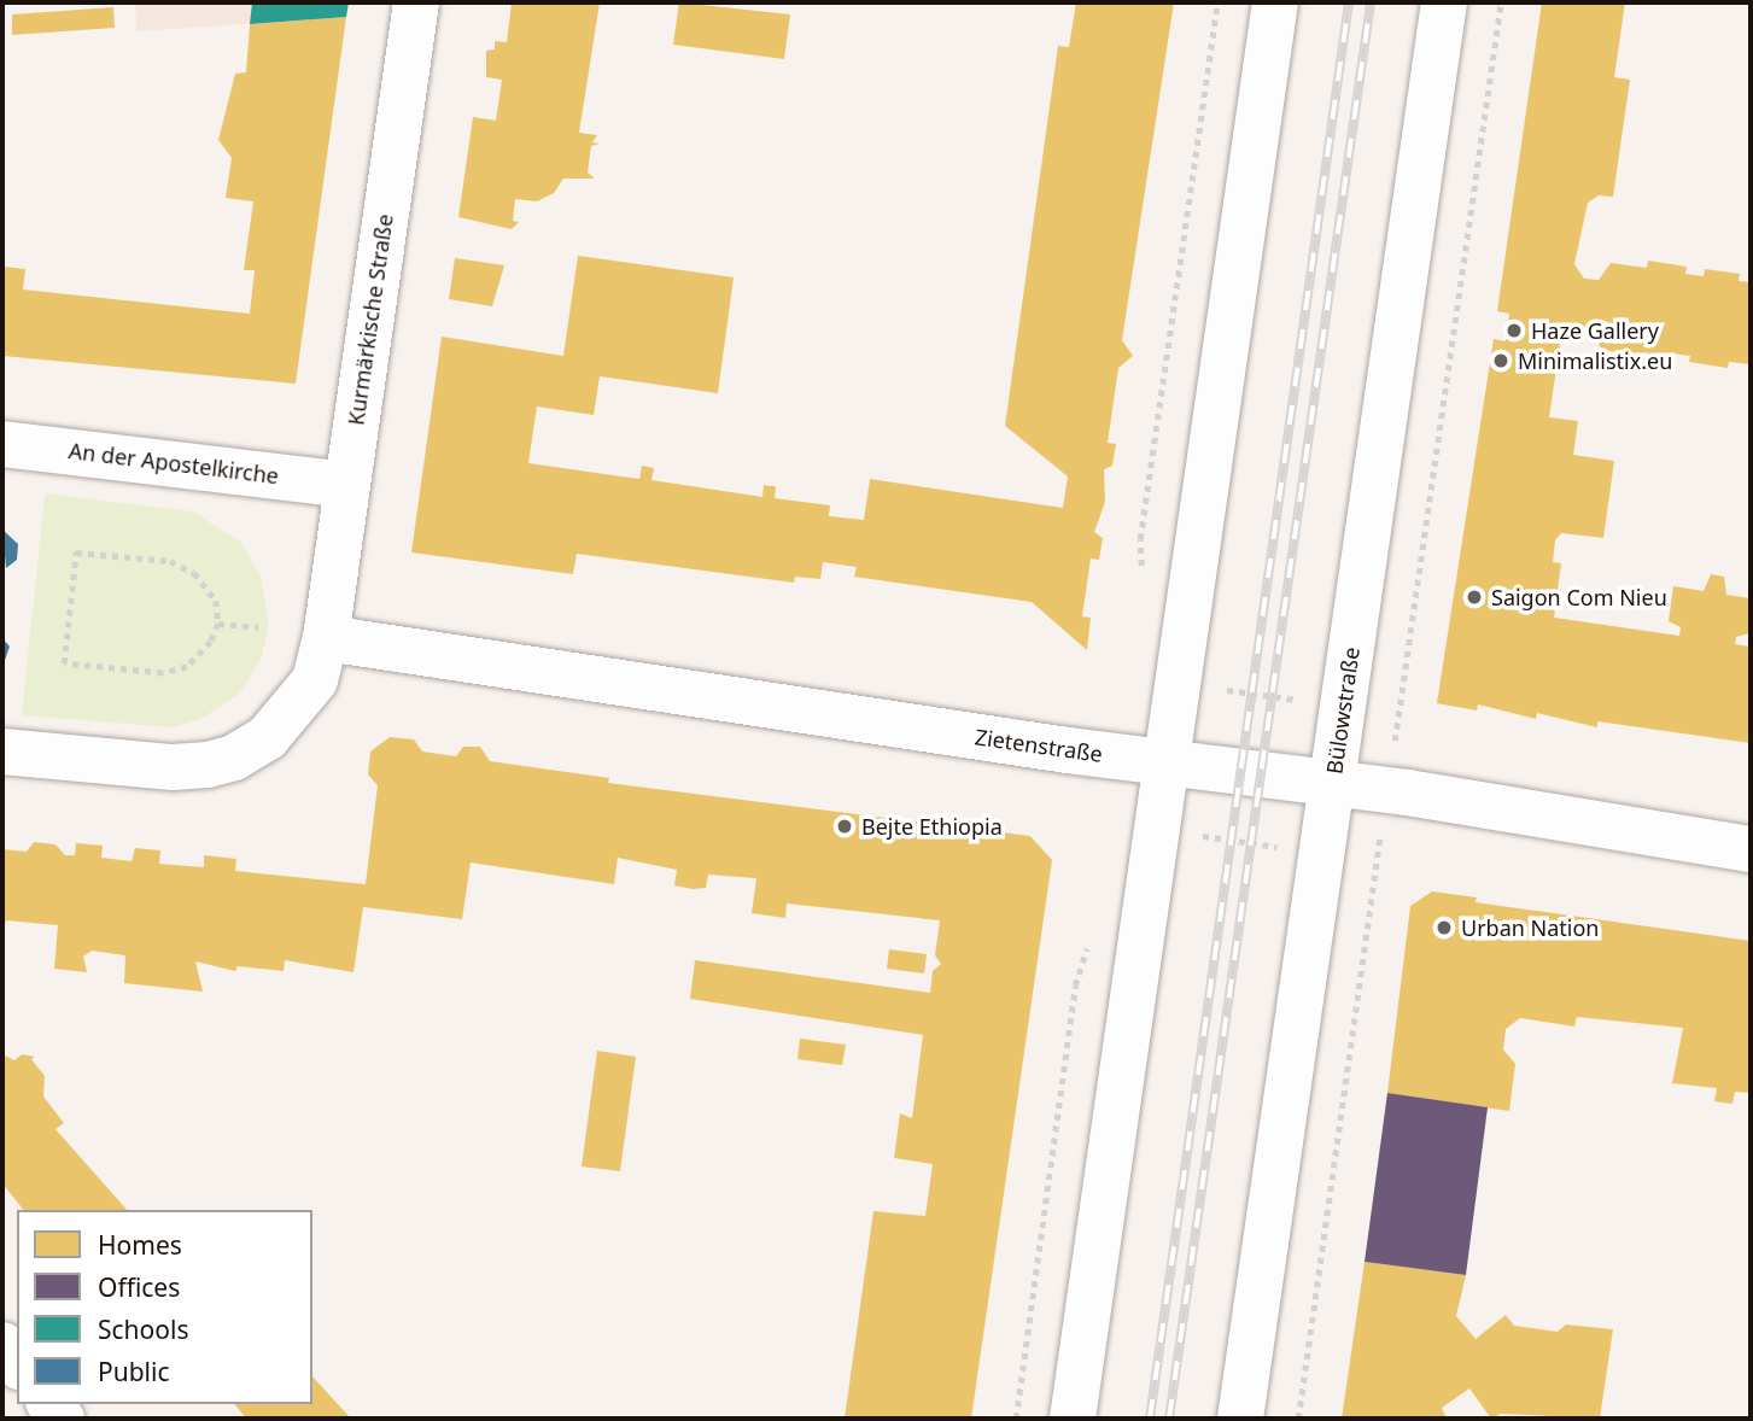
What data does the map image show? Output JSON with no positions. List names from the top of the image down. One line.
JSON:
{"streets":{"street":["Kurmärkische Straße","An der Apostelkirche","Bülowstraße","Zietenstraße"]},"crossings":[["Kurmärkische Straße","An der Apostelkirche"],["Kurmärkische Straße","Zietenstraße"],["Bülowstraße","Zietenstraße"]],"places":["Haze Gallery","Minimalistix.eu","Saigon Com Nieu","Bejte Ethiopia","Urban Nation"],"legend":["Homes","Offices","Schools","Public"]}
